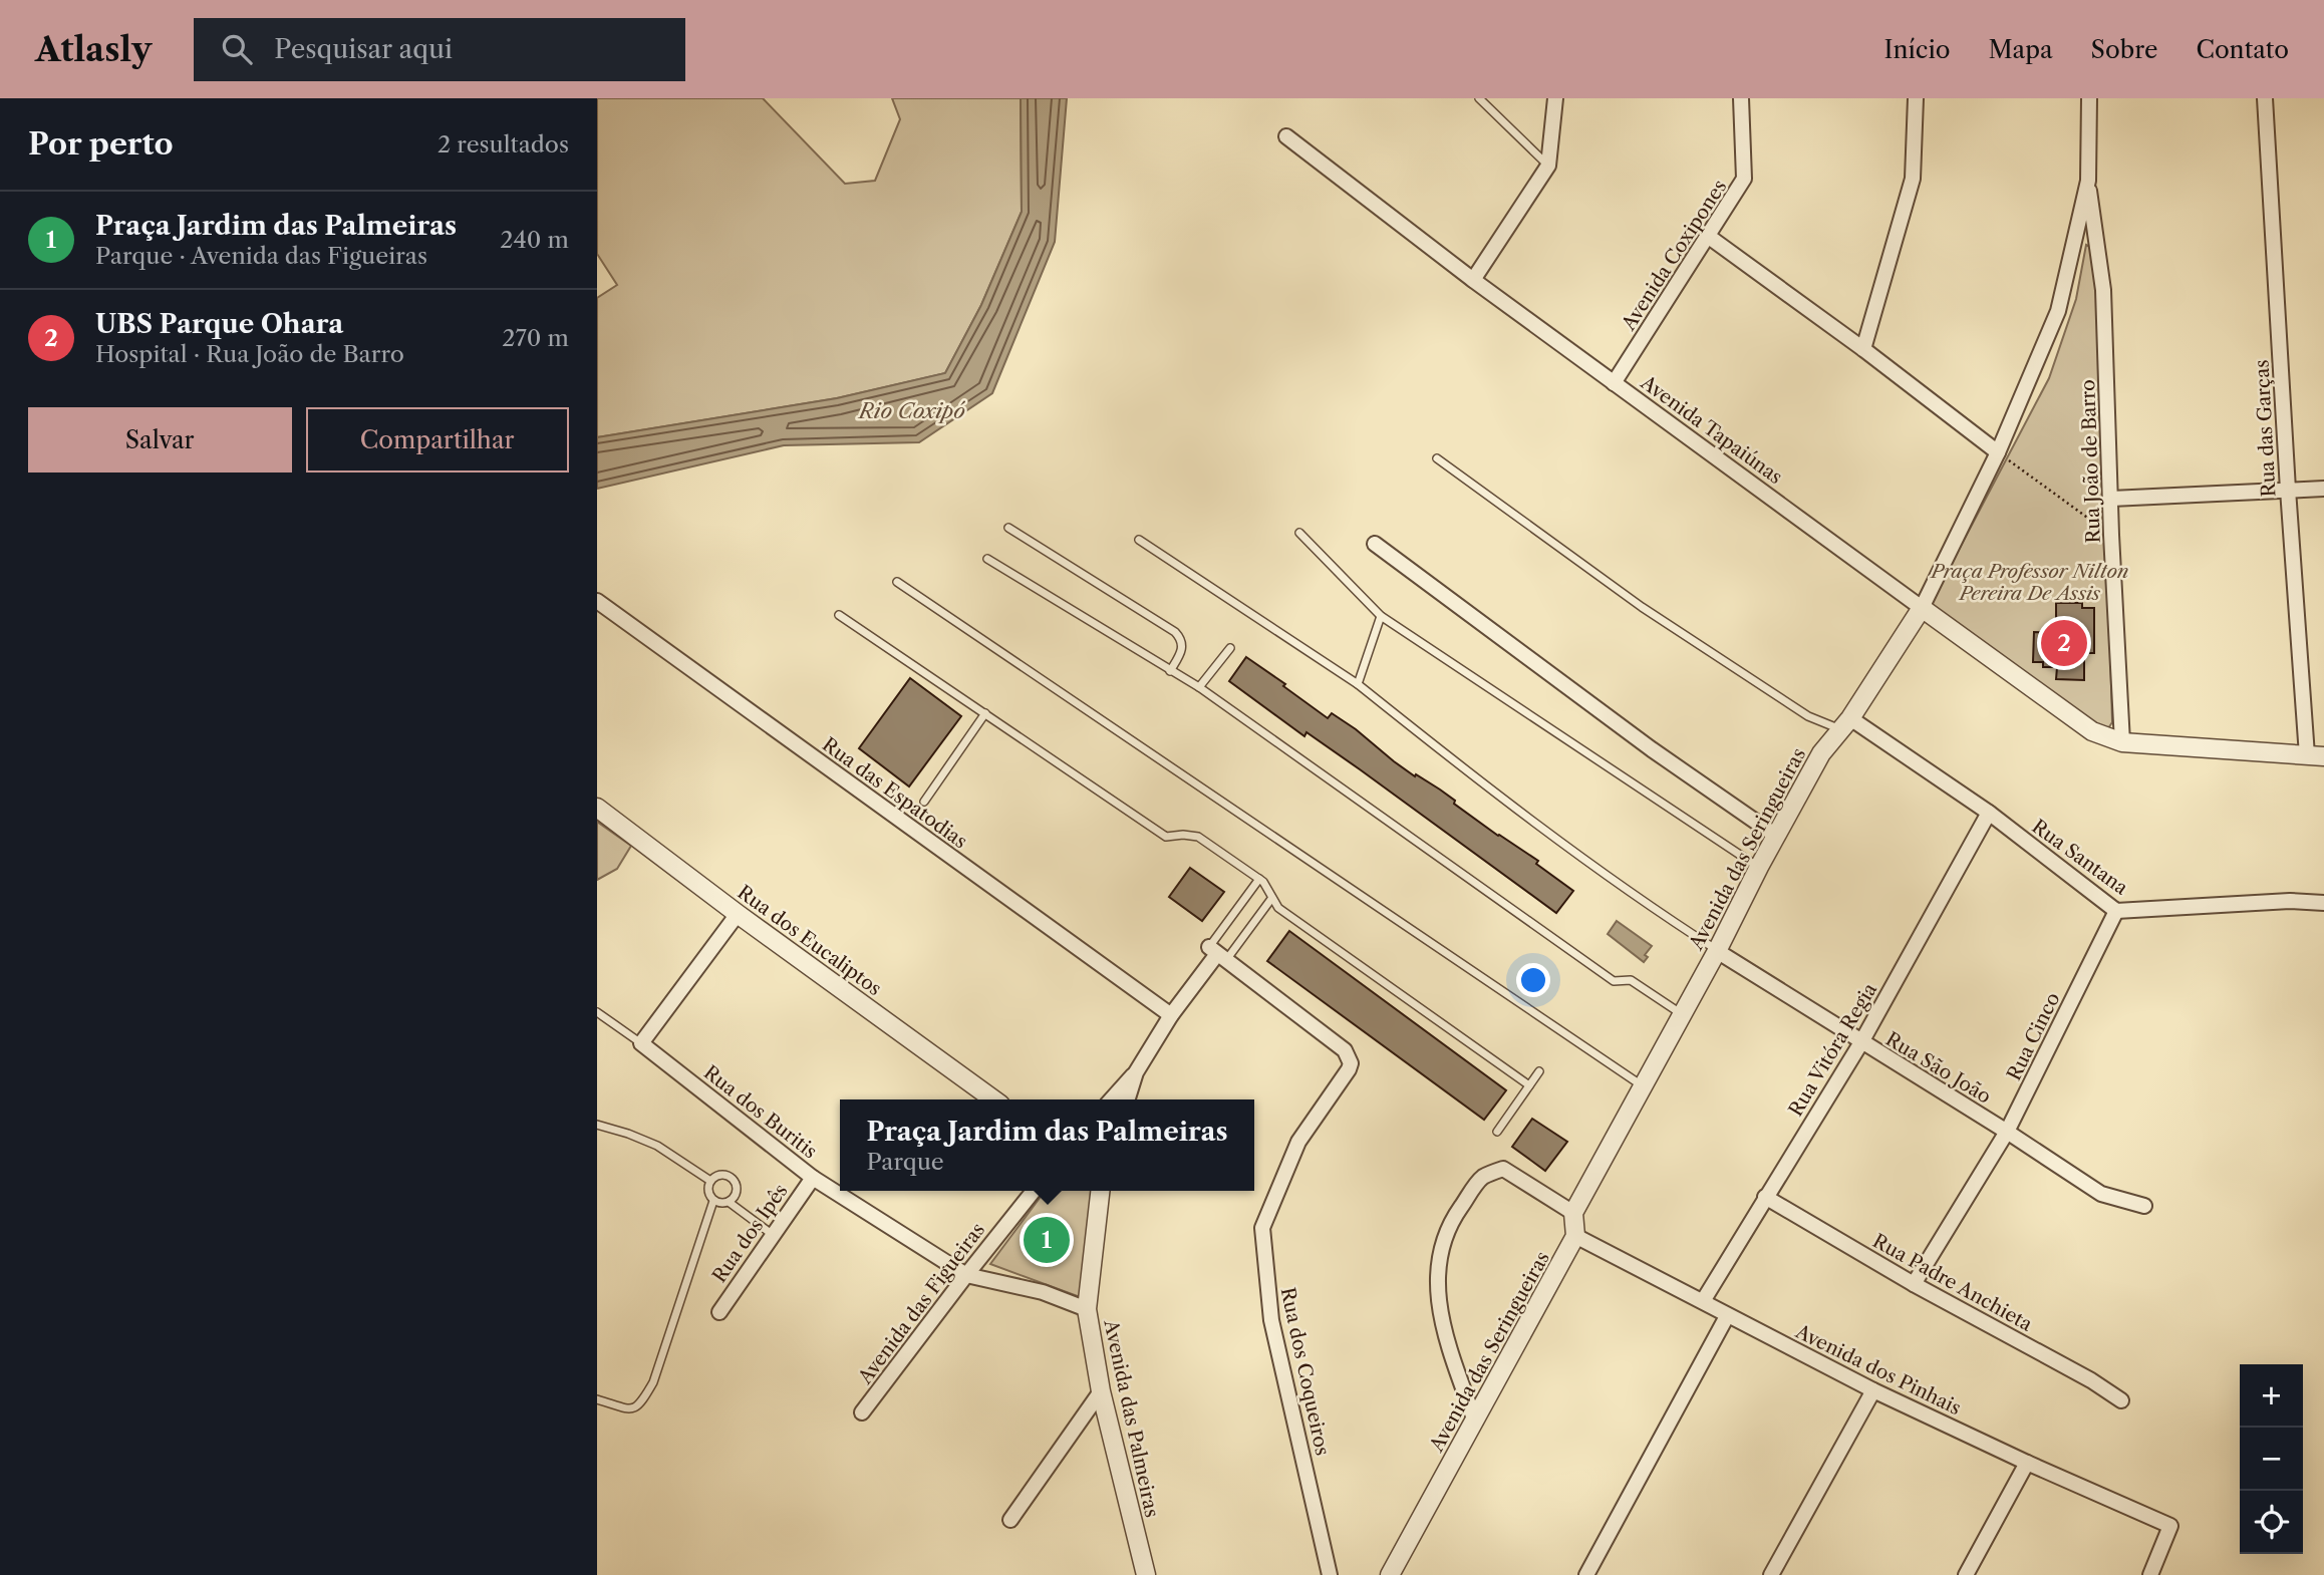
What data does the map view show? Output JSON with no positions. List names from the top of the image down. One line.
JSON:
{"streets":{"street":["Avenida Coxipones","Rua das Garças","Avenida Tapaiúnas","Rua João de Barro","Rua das Espatodias","Avenida das Seringueiras","Rua Santana","Rua dos Eucaliptos","Rua Cinco","Rua Vitóra Regia","Rua São João","Rua dos Buritis","Rua dos Ipês","Rua Padre Anchieta","Avenida das Figueiras","Avenida dos Pinhais","Rua dos Coqueiros","Avenida das Palmeiras"]},"crossings":[["Avenida Coxipones","Avenida Tapaiúnas"],["Rua das Garças","Avenida Tapaiúnas"],["Avenida Tapaiúnas","Rua João de Barro"],["Avenida Tapaiúnas","Avenida das Seringueiras"],["Rua João de Barro","Avenida das Seringueiras"],["Avenida das Seringueiras","Rua Santana"],["Avenida das Seringueiras","Rua São João"],["Avenida das Seringueiras","Avenida dos Pinhais"],["Rua Santana","Rua Cinco"],["Rua Santana","Rua Vitóra Regia"],["Rua Cinco","Rua São João"],["Rua Cinco","Rua Padre Anchieta"],["Rua Vitóra Regia","Rua São João"],["Rua Vitóra Regia","Rua Padre Anchieta"],["Rua Vitóra Regia","Avenida dos Pinhais"],["Rua dos Buritis","Rua dos Ipês"],["Rua dos Buritis","Avenida das Figueiras"],["Rua dos Buritis","Avenida das Palmeiras"]],"water":["Rio Coxipó"],"parks":["Praça Professor Nilton Pereira De Assis"],"page":{"header":"Atlasly","search":"Pesquisar aqui","nav":["Início","Mapa","Sobre","Contato"],"heading":["Por perto","2 resultados"],"list":[{"mark":"1","name":"Praça Jardim das Palmeiras","note":"Parque · Avenida das Figueiras","value":"240 m"},{"mark":"2","name":"UBS Parque Ohara","note":"Hospital · Rua João de Barro","value":"270 m"}],"buttons":["Salvar","Compartilhar"],"pins":["2","1"],"popup":["Praça Jardim das Palmeiras","Parque"],"map_buttons":["+","−"]}}
